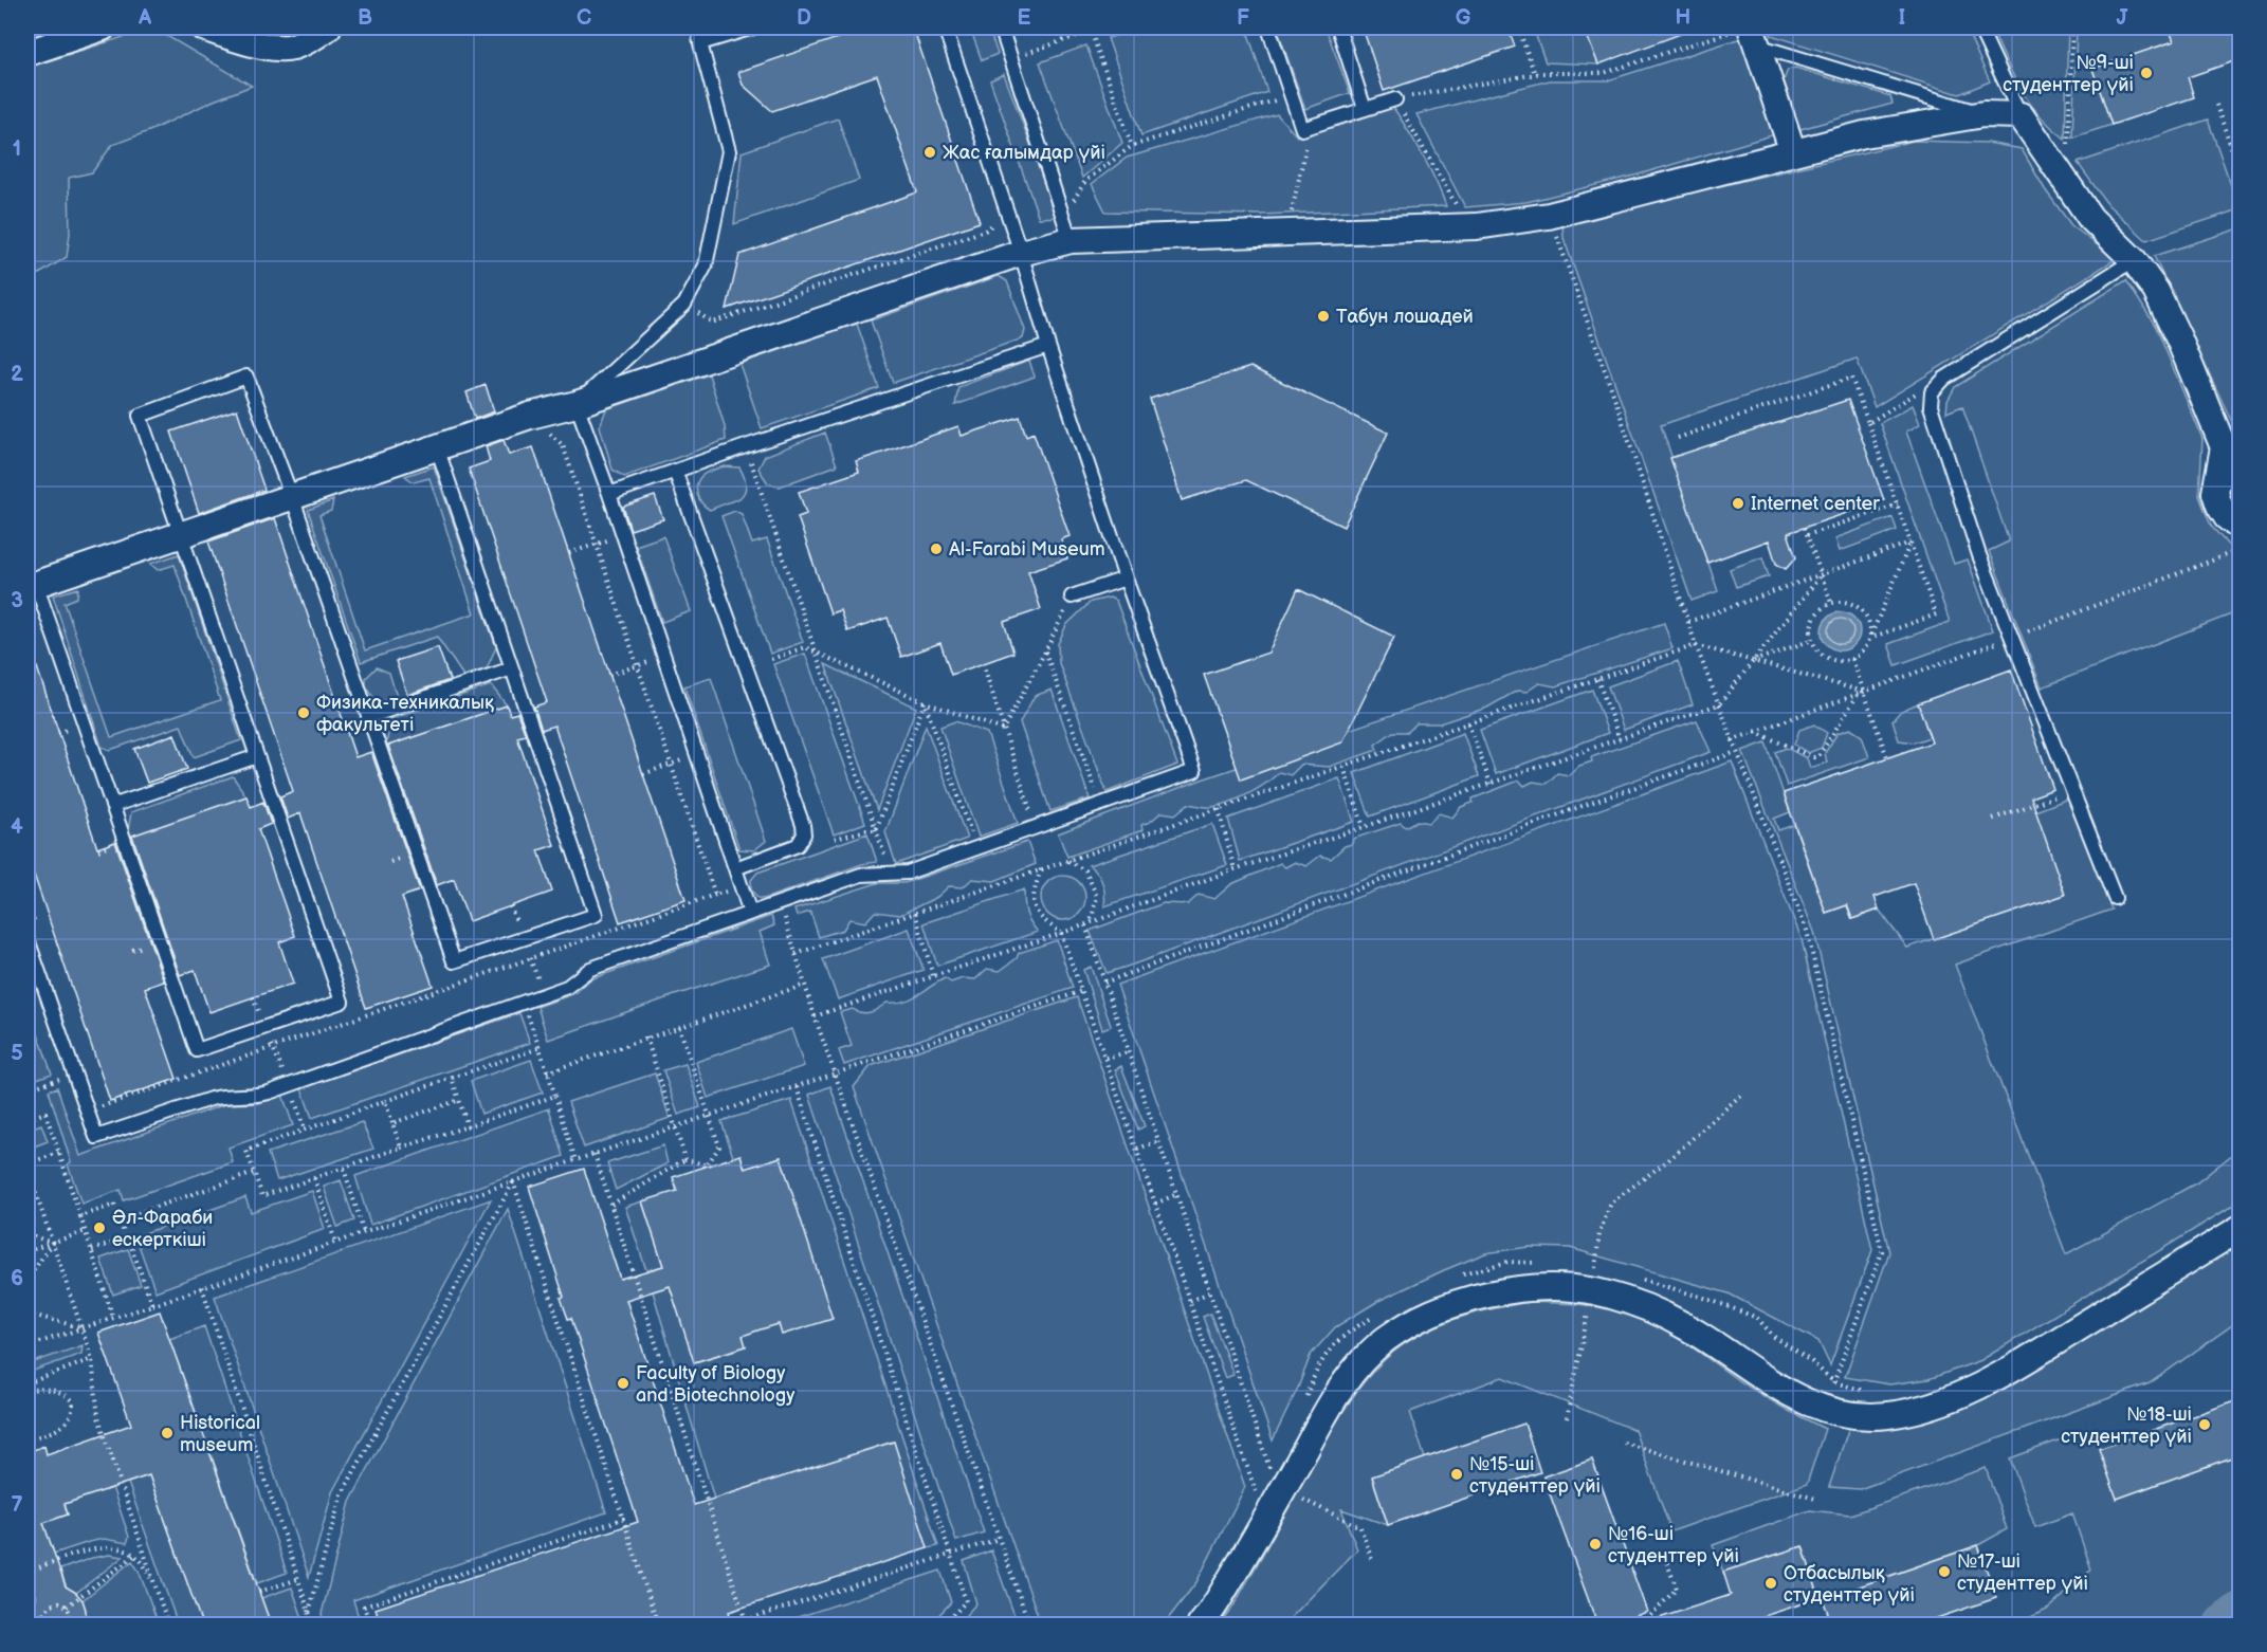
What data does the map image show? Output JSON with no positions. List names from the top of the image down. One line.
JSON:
{"places":["№9-ші студенттер үйі","Жас ғалымдар үйі","Табун лошадей","Internet center","Al-Farabi Museum","Физика-техникалық факультеті","Әл-Фараби ескерткіші","Faculty of Biology and Biotechnology","№18-ші студенттер үйі","Historical museum","№15-ші студенттер үйі","№16-ші студенттер үйі","№17-ші студенттер үйі","Отбасылық студенттер үйі"],"grid":{"columns":["A","B","C","D","E","F","G","H","I","J"],"rows":["1","2","3","4","5","6","7"]}}
